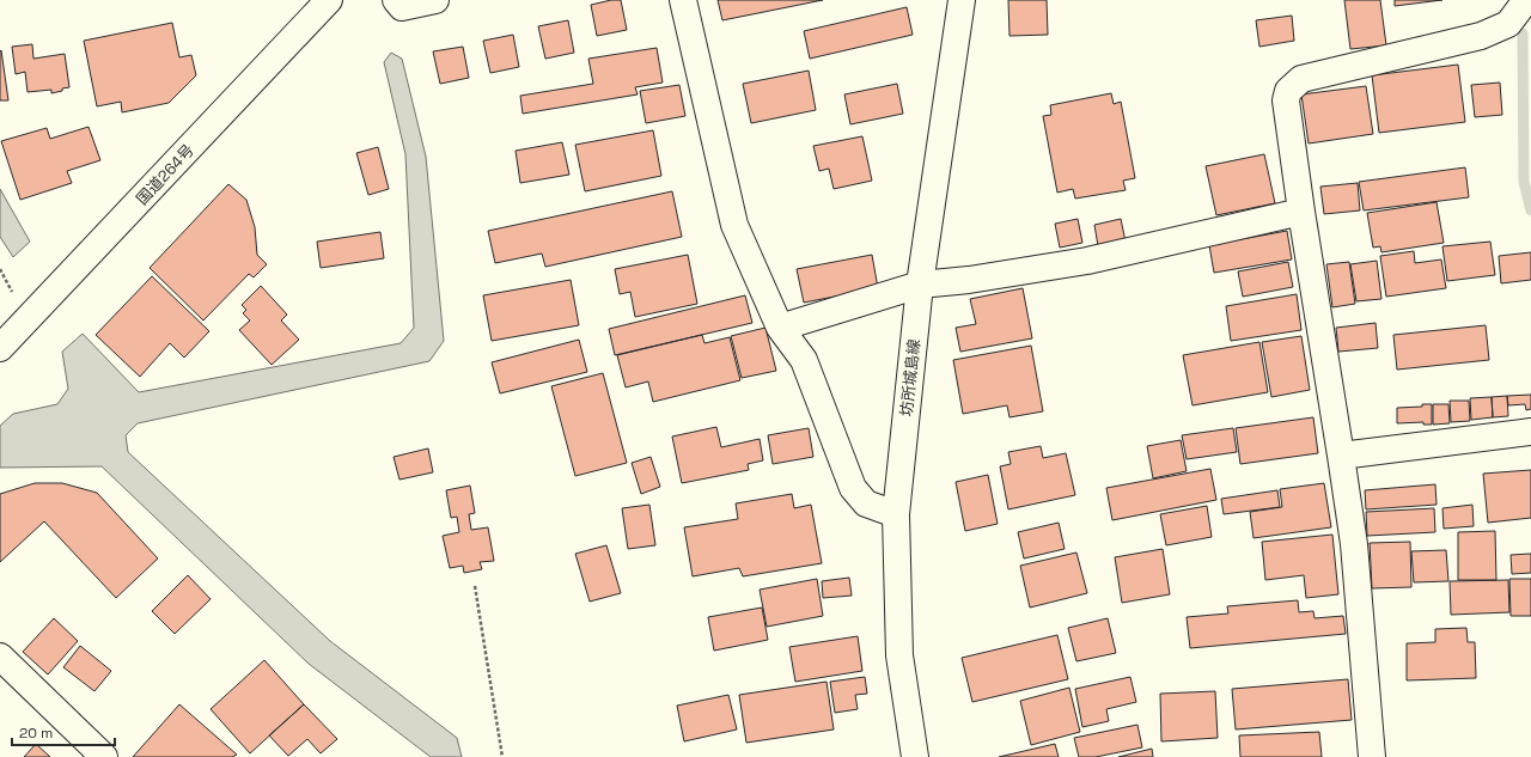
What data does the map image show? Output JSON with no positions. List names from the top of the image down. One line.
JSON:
{"streets":{"main road":["国道264号","坊所城島線"]},"scale_bar":"20 m"}
